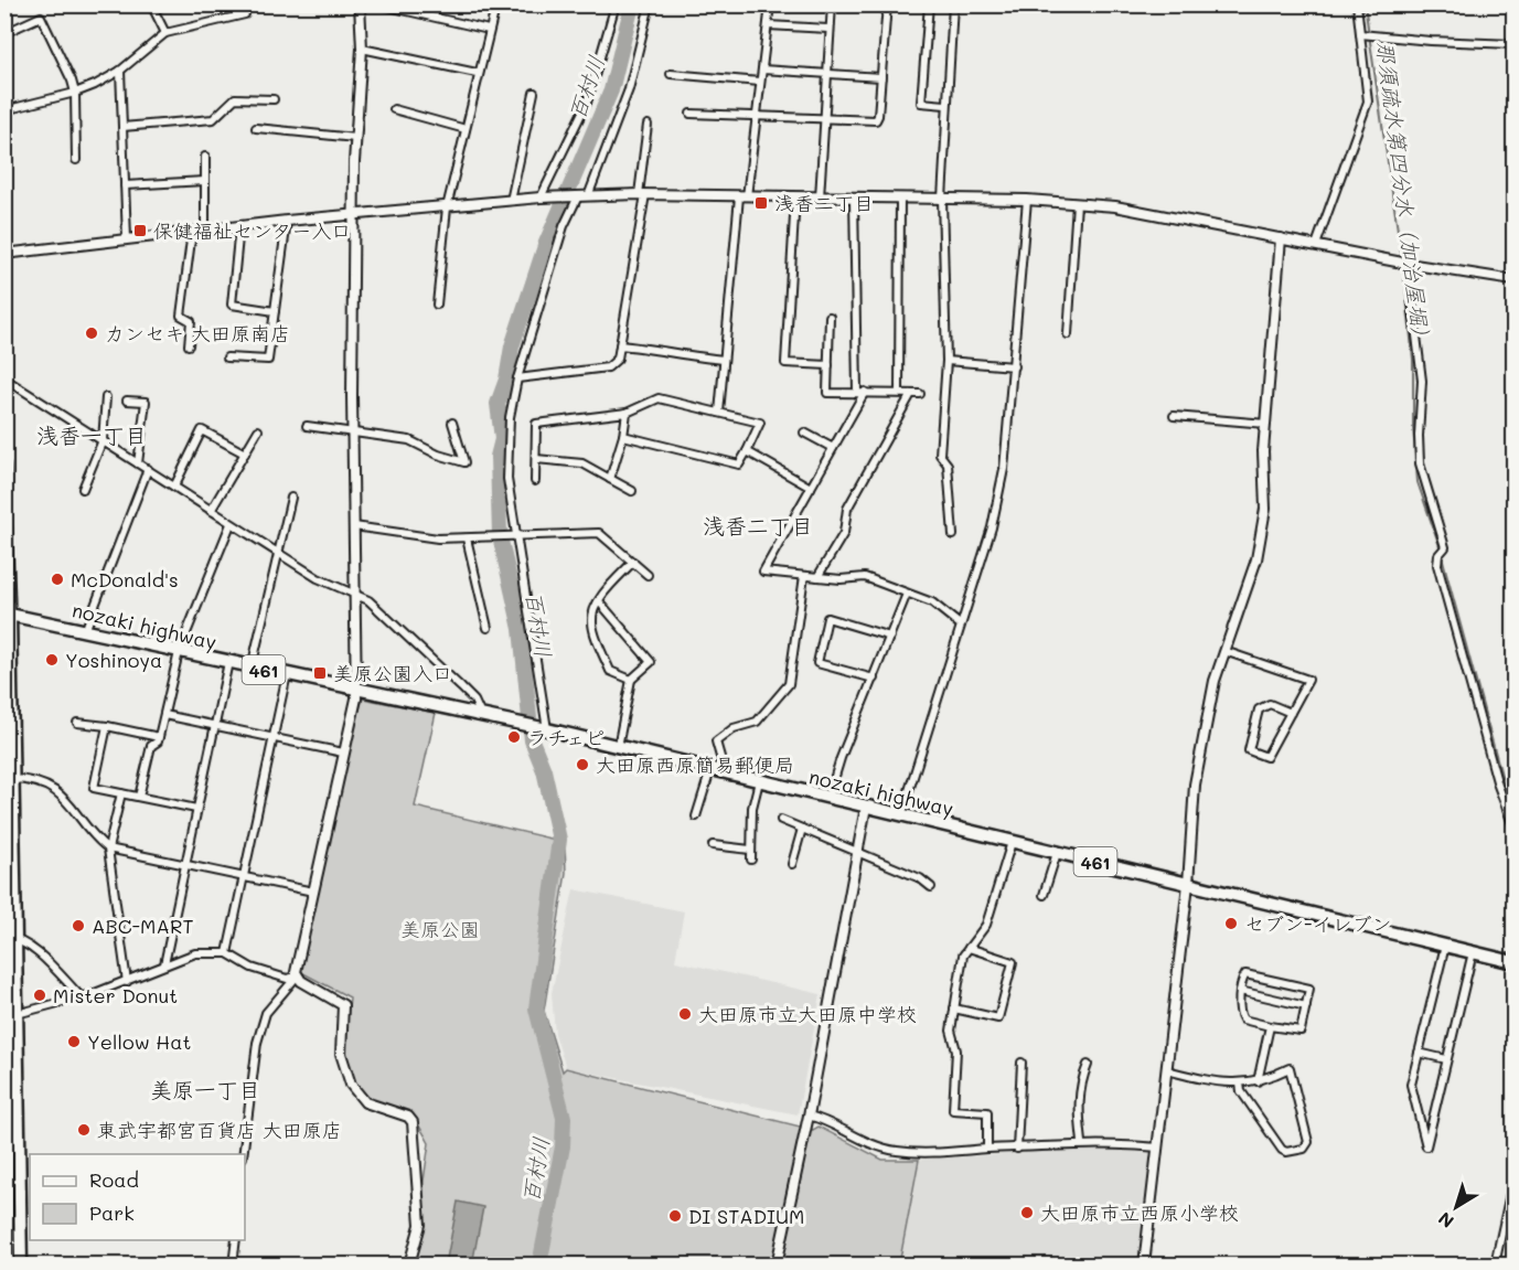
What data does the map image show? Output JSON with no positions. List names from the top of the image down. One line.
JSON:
{"streets":{"highway":["nozaki highway","461"]},"districts":["浅香一丁目","浅香二丁目","美原一丁目"],"water":["百村川","那須疏水第四分水（加治屋堀）"],"parks":["美原公園"],"places":{"transit":["浅香二丁目","保健福祉センター入口","美原公園入口"],"other":["カンセキ 大田原南店","McDonald's","Yoshinoya","ラチェピ","大田原西原簡易郵便局","セブン-イレブン","ABC-MART","Mister Donut","大田原市立大田原中学校","Yellow Hat","東武宇都宮百貨店 大田原店","大田原市立西原小学校","DI STADIUM"]},"legend":["Road","Park"],"north":"bottom left"}
